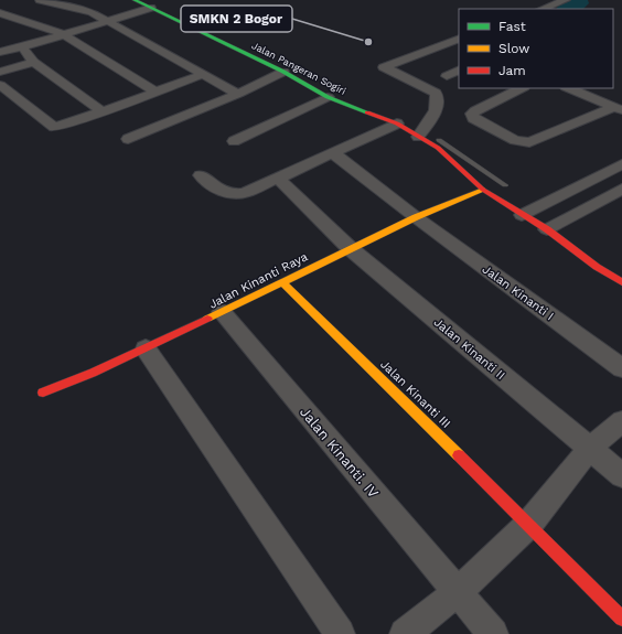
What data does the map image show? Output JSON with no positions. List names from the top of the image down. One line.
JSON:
{"streets":{"street":["Jalan Pangeran Sogiri","Jalan Kinanti Raya","Jalan Kinanti I","Jalan Kinanti II","Jalan Kinanti III","Jalan Kinanti. IV"]},"crossings":[["Jalan Pangeran Sogiri","Jalan Kinanti Raya"],["Jalan Kinanti Raya","Jalan Kinanti I"],["Jalan Kinanti Raya","Jalan Kinanti II"],["Jalan Kinanti Raya","Jalan Kinanti III"],["Jalan Kinanti Raya","Jalan Kinanti. IV"]],"places":["SMKN 2 Bogor"],"legend":["Fast","Slow","Jam"]}
